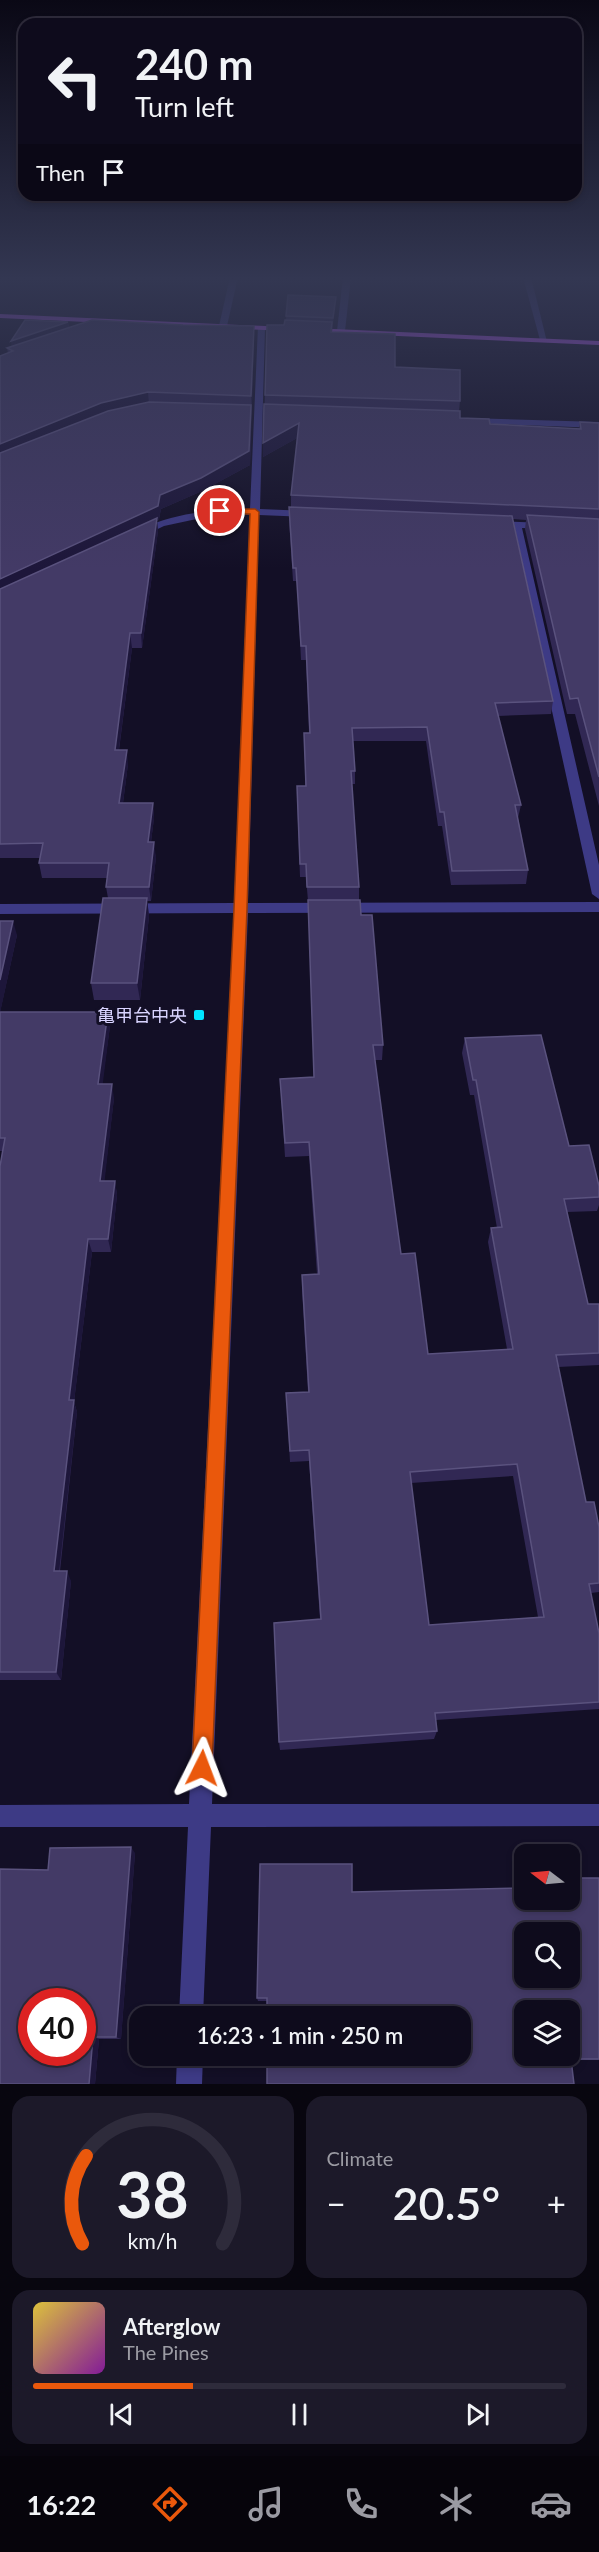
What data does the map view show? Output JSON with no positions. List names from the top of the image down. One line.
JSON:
{"places":{"transit":["亀甲台中央"]},"north":"left","page":{"turn":["240 m","Turn left"],"then":"Then","limit":"40","trip":"16:23 · 1 min · 250 m","tile":"Climate","heat":["−","20.5°","+"],"song":["Afterglow","The Pines"],"tabs":"16:22","gauge":["38","km/h"]}}
